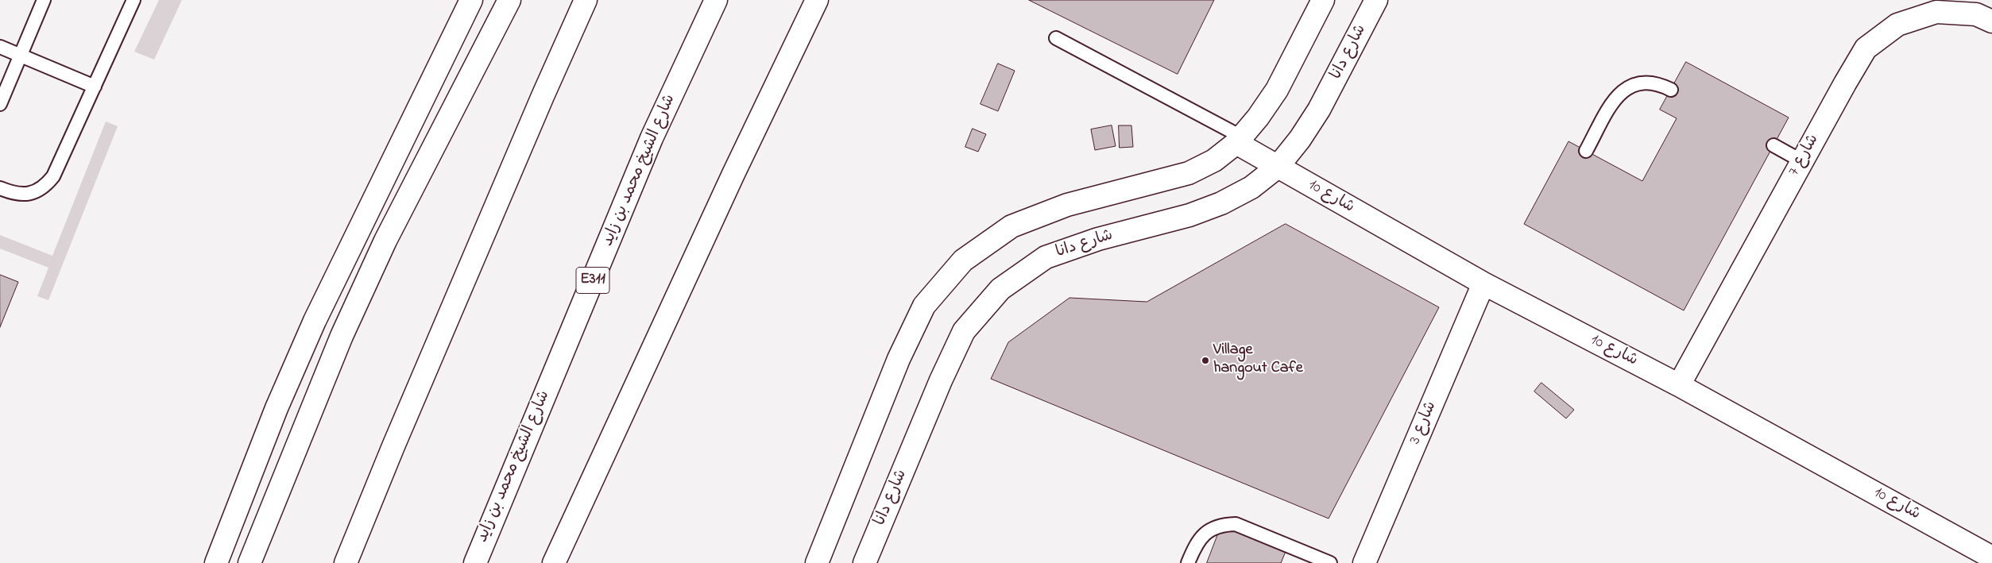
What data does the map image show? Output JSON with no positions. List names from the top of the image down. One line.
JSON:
{"streets":{"main road":["شارع دانا","شارع 7","شارع الشيخ محمد بن زايد","شارع 10","E311","شارع 3"]},"crossings":[["شارع دانا","شارع 10"],["شارع 7","شارع 10"],["شارع 10","شارع 3"]],"places":["Village hangout Cafe"]}
